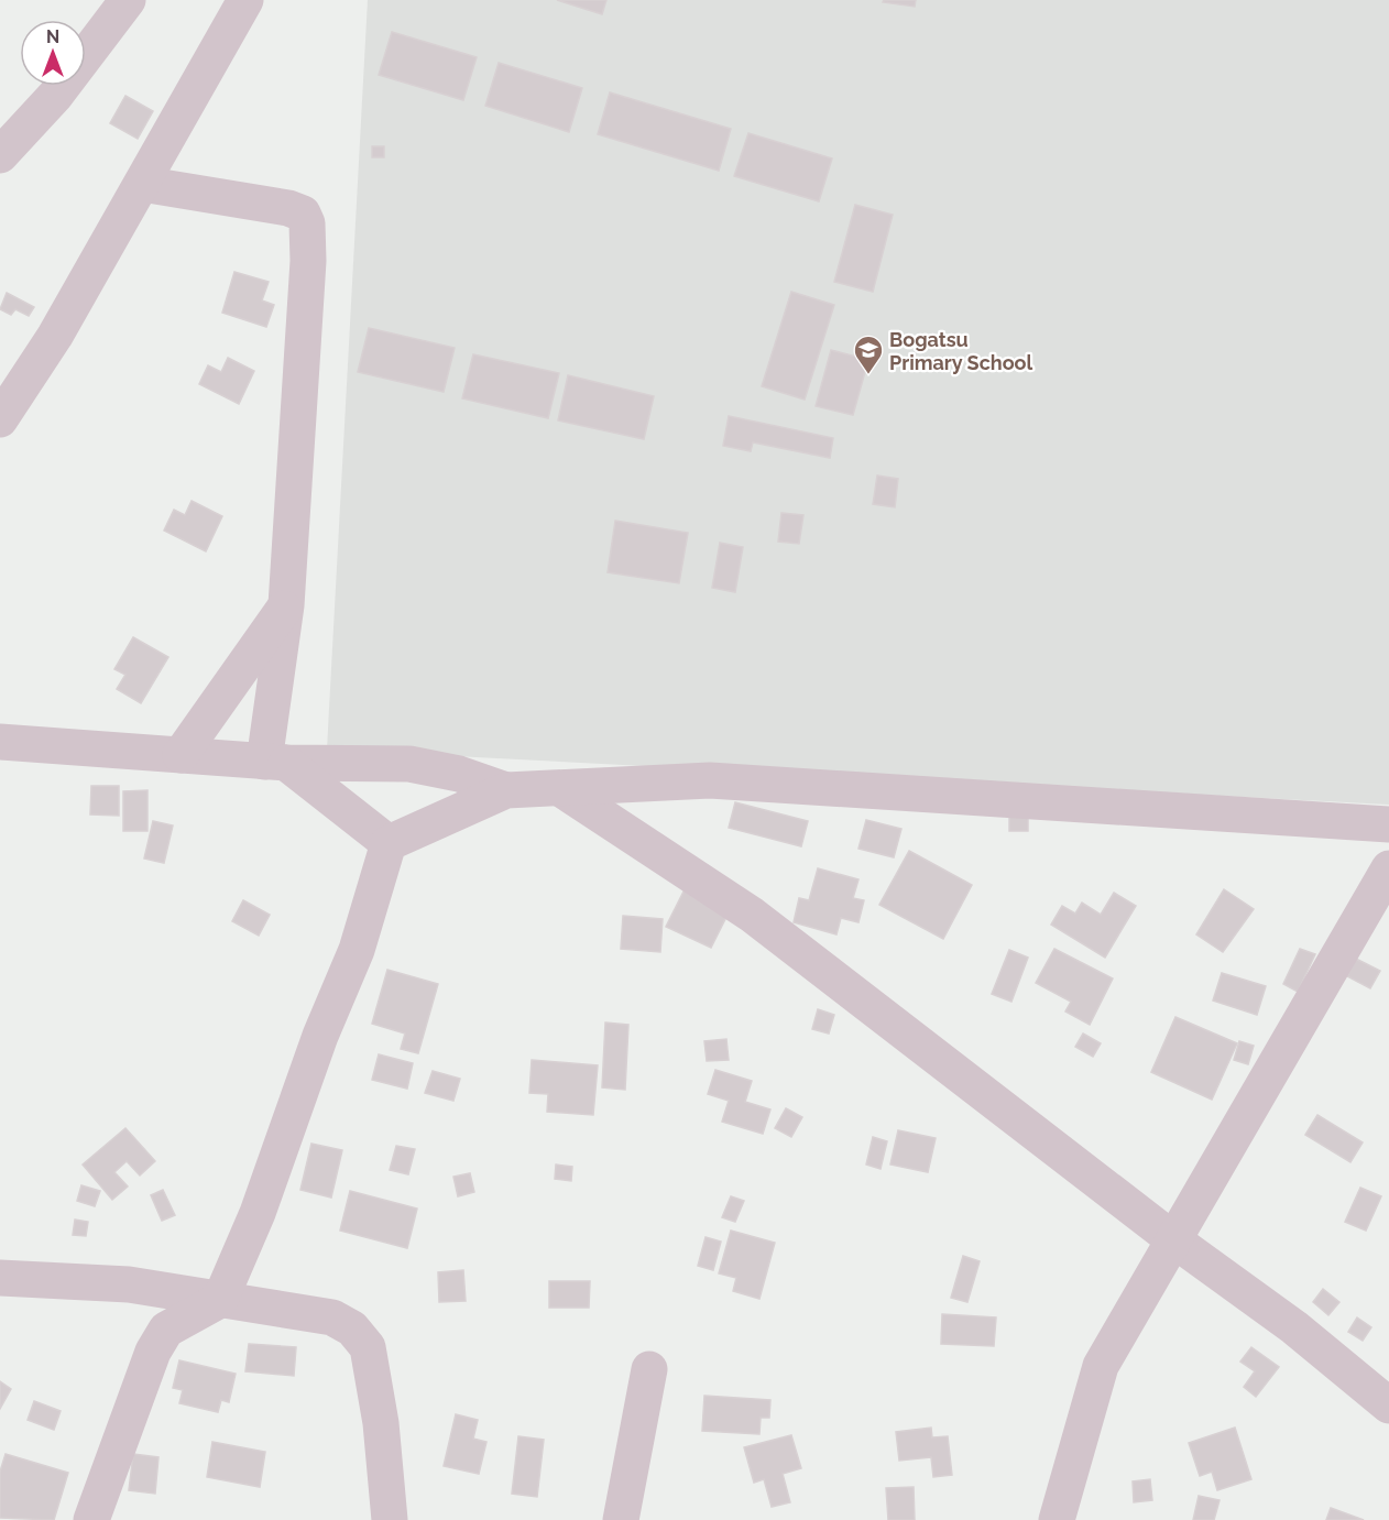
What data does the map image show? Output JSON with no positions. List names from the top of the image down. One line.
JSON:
{"places":{"school or university":["Bogatsu Primary School"]},"north":"top"}
